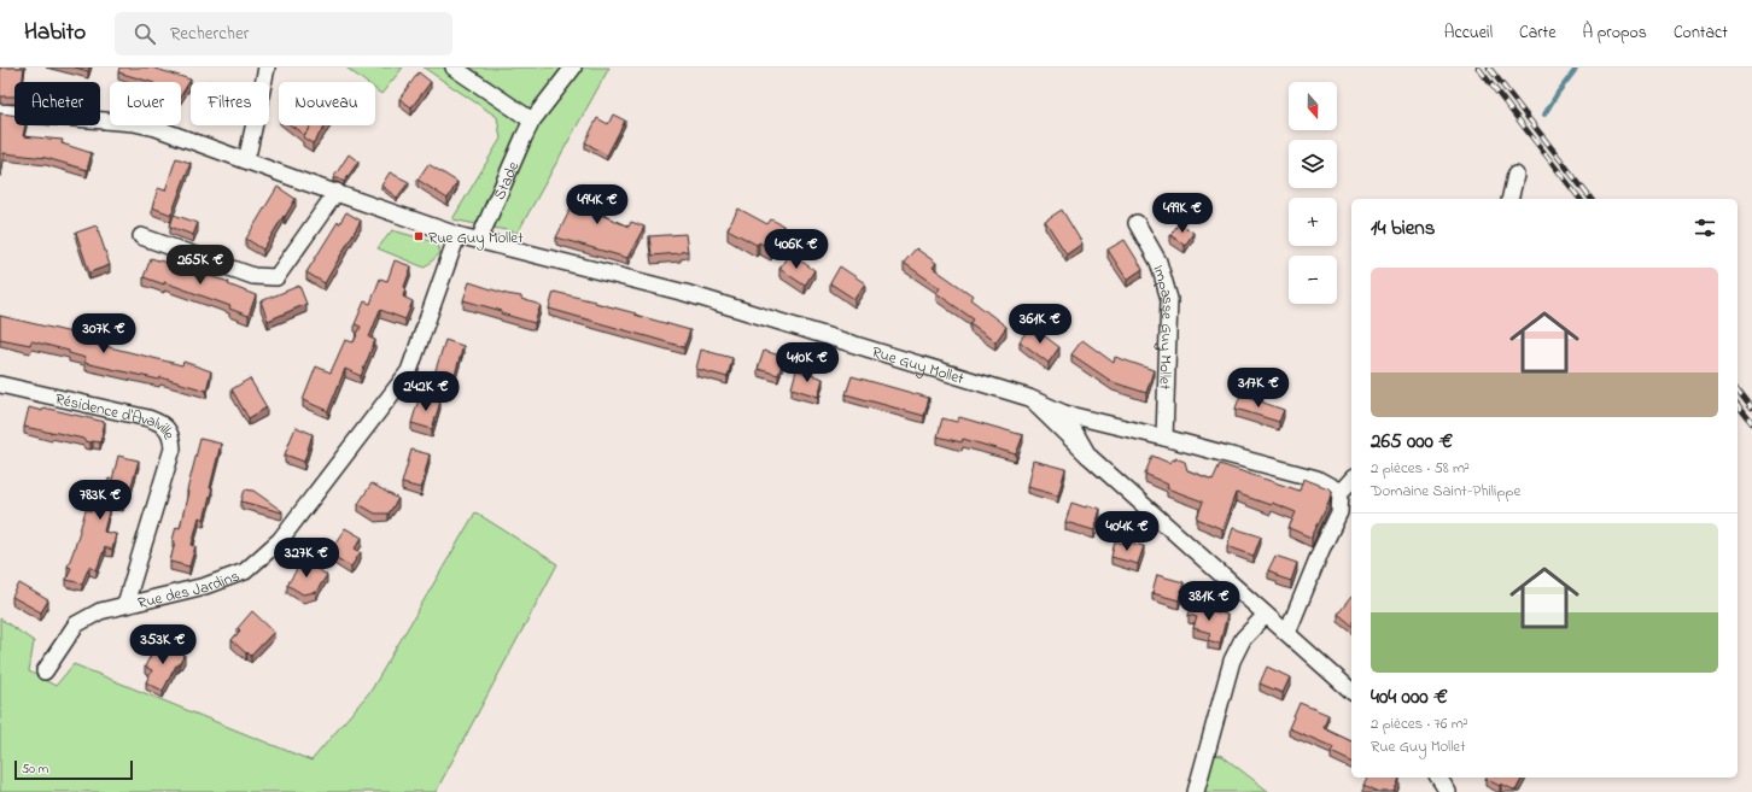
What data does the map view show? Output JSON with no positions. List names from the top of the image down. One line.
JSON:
{"streets":{"street":["Stade","Impasse Guy Mollet","Rue Guy Mollet","Résidence d'Avalville","Rue des Jardins"]},"crossings":[["Stade","Rue Guy Mollet"],["Rue Guy Mollet","Rue des Jardins"],["Résidence d'Avalville","Rue des Jardins"]],"places":{"transit":["Rue Guy Mollet"]},"scale_bar":"50 m","north":"bottom","page":{"header":"Habito","search":"Rechercher","nav":["Accueil","Carte","À propos","Contact"],"map_buttons":["+","−"],"chip":["Acheter","Louer","Filtres","Nouveau"],"price":["494K €","499K €","406K €","265K €","361K €","307K €","410K €","317K €","242K €","783K €","404K €","327K €","381K €","353K €"],"heading":"14 biens","list":[{"name":"265 000 €","note":"2 pièces · 58 m² · Domaine Saint-Philippe"},{"name":"404 000 €","note":"2 pièces · 76 m² · Rue Guy Mollet"}],"scale":"50 m"}}
